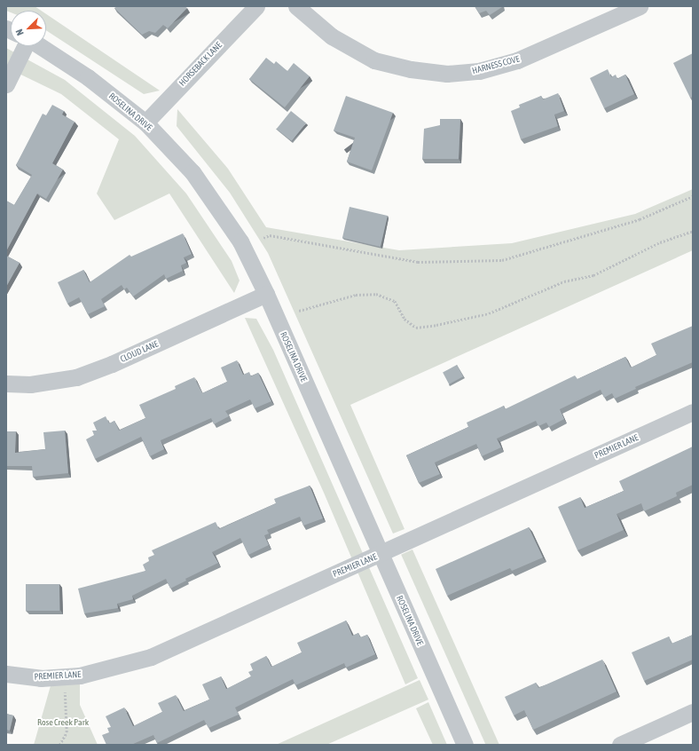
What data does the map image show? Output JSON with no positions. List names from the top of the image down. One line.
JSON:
{"streets":{"street":["HORSEBACK LANE","HARNESS COVE","ROSELINA DRIVE","CLOUD LANE","PREMIER LANE"]},"crossings":[["HORSEBACK LANE","ROSELINA DRIVE"],["ROSELINA DRIVE","CLOUD LANE"],["ROSELINA DRIVE","PREMIER LANE"]],"parks":["Rose Creek Park"],"north":"bottom left"}
